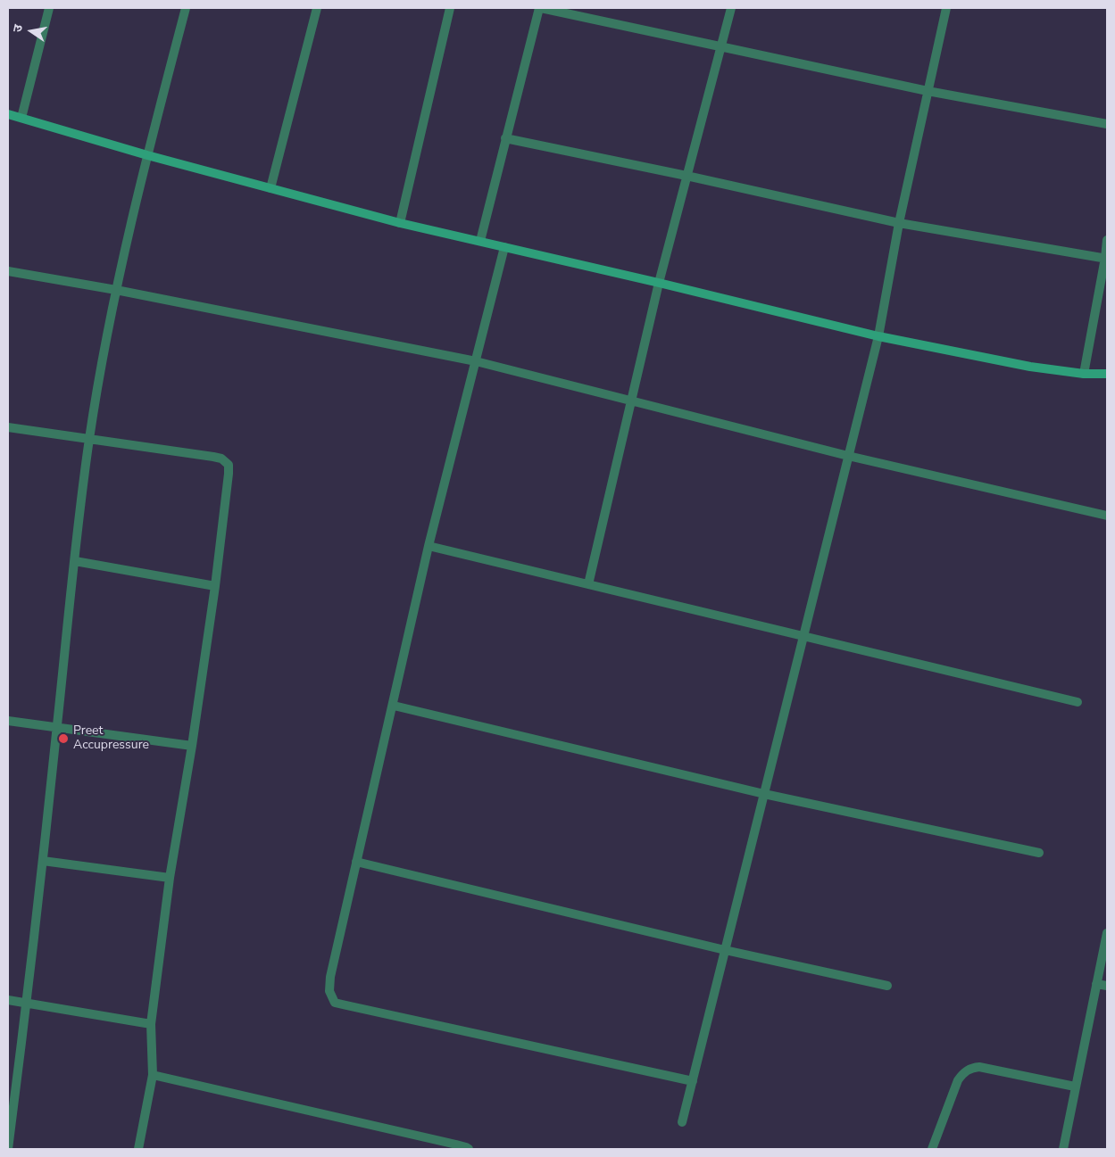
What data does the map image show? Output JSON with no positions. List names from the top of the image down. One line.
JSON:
{"places":["Preet Accupressure"],"north":"left"}
